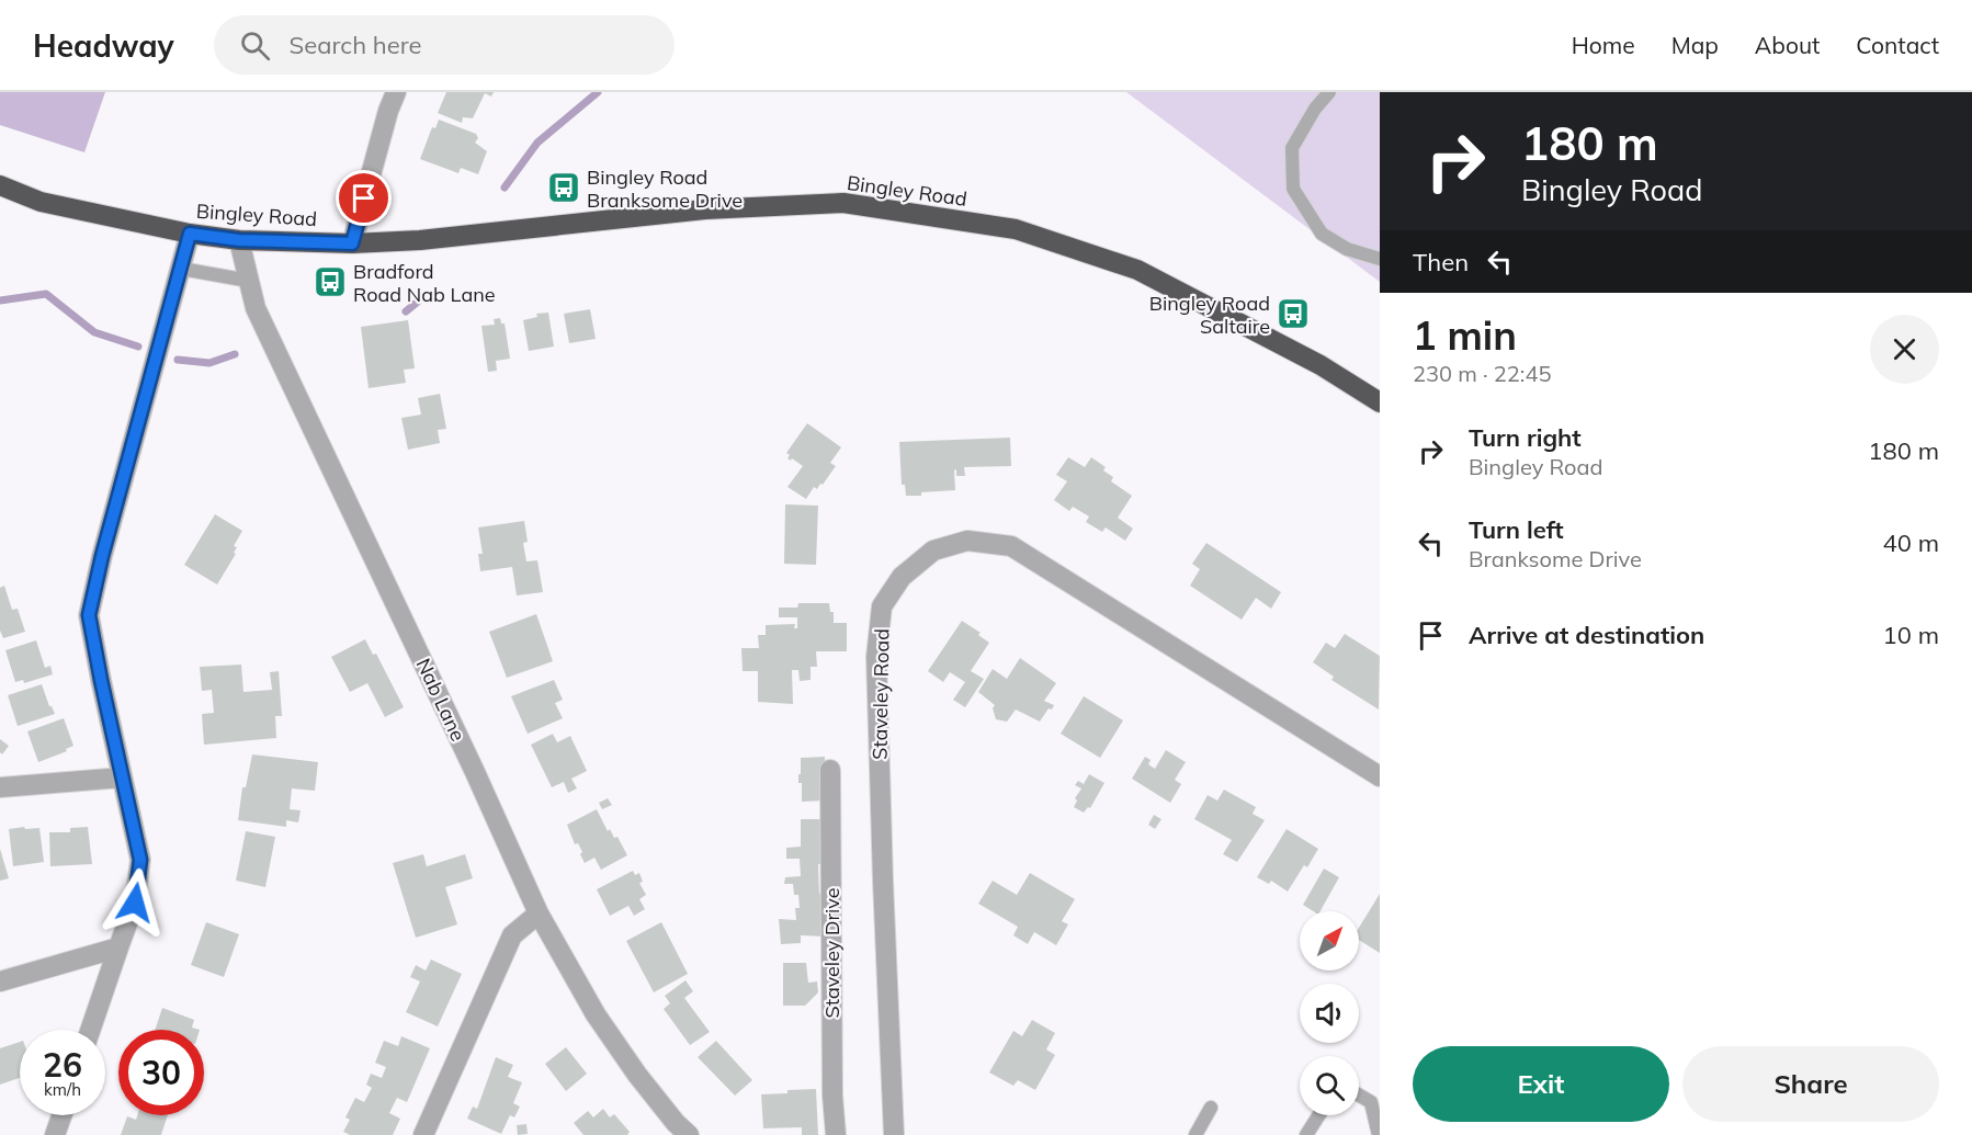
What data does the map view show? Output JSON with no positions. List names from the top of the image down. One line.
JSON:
{"streets":{"highway":["Bingley Road"],"street":["Staveley Road","Nab Lane","Staveley Drive"]},"crossings":[["Bingley Road","Nab Lane"]],"places":{"bus stop":["Bingley Road Branksome Drive","Bradford Road Nab Lane","Bingley Road Saltaire"]},"north":"top right","page":{"header":"Headway","search":"Search here","nav":["Home","Map","About","Contact"],"turn":["180 m","Bingley Road"],"then":"Then","heading":["1 min","230 m · 22:45"],"list":[{"name":"Turn right","note":"Bingley Road","value":"180 m"},{"name":"Turn left","note":"Branksome Drive","value":"40 m"},{"name":"Arrive at destination","value":"10 m"}],"speed":"26 km/h","limit":"30","buttons":["Exit","Share"]}}
